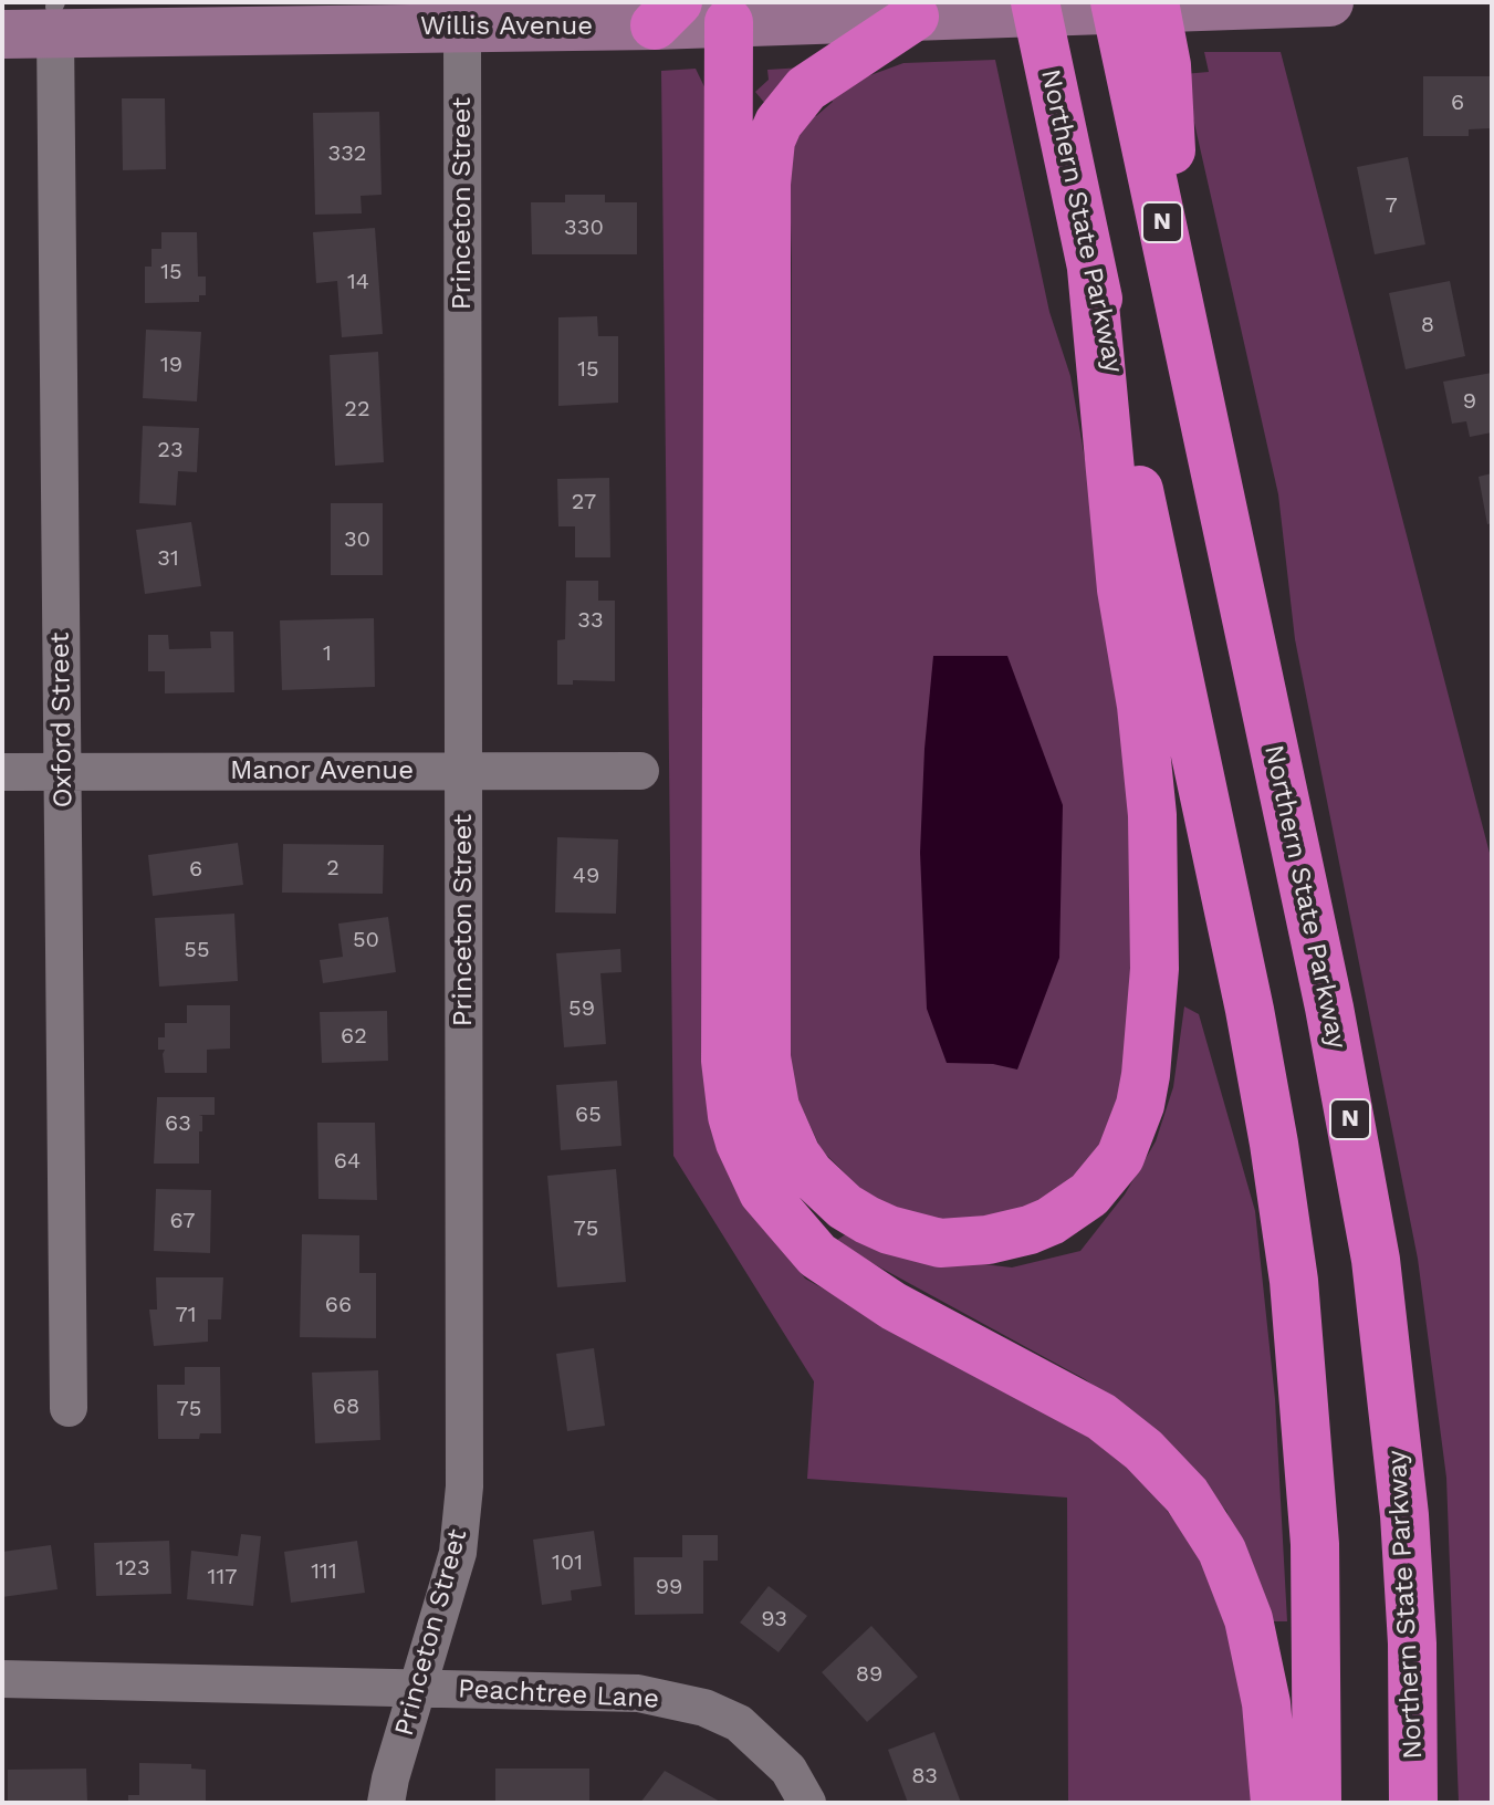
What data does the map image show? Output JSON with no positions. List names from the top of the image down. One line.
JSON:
{"streets":{"highway":["Northern State Parkway","N"],"main road":["Willis Avenue"],"street":["Princeton Street","Oxford Street","Manor Avenue","Peachtree Lane"]},"crossings":[["Willis Avenue","Princeton Street"],["Willis Avenue","Oxford Street"],["Princeton Street","Manor Avenue"],["Princeton Street","Peachtree Lane"],["Oxford Street","Manor Avenue"]],"house_numbers":["6","332","7","330","15","14","8","19","15","9","22","23","27","30","31","33","1","2","6","49","50","55","59","62","65","63","64","67","75","66","71","68","75","101","123","111","117","99","93","89","83"]}
